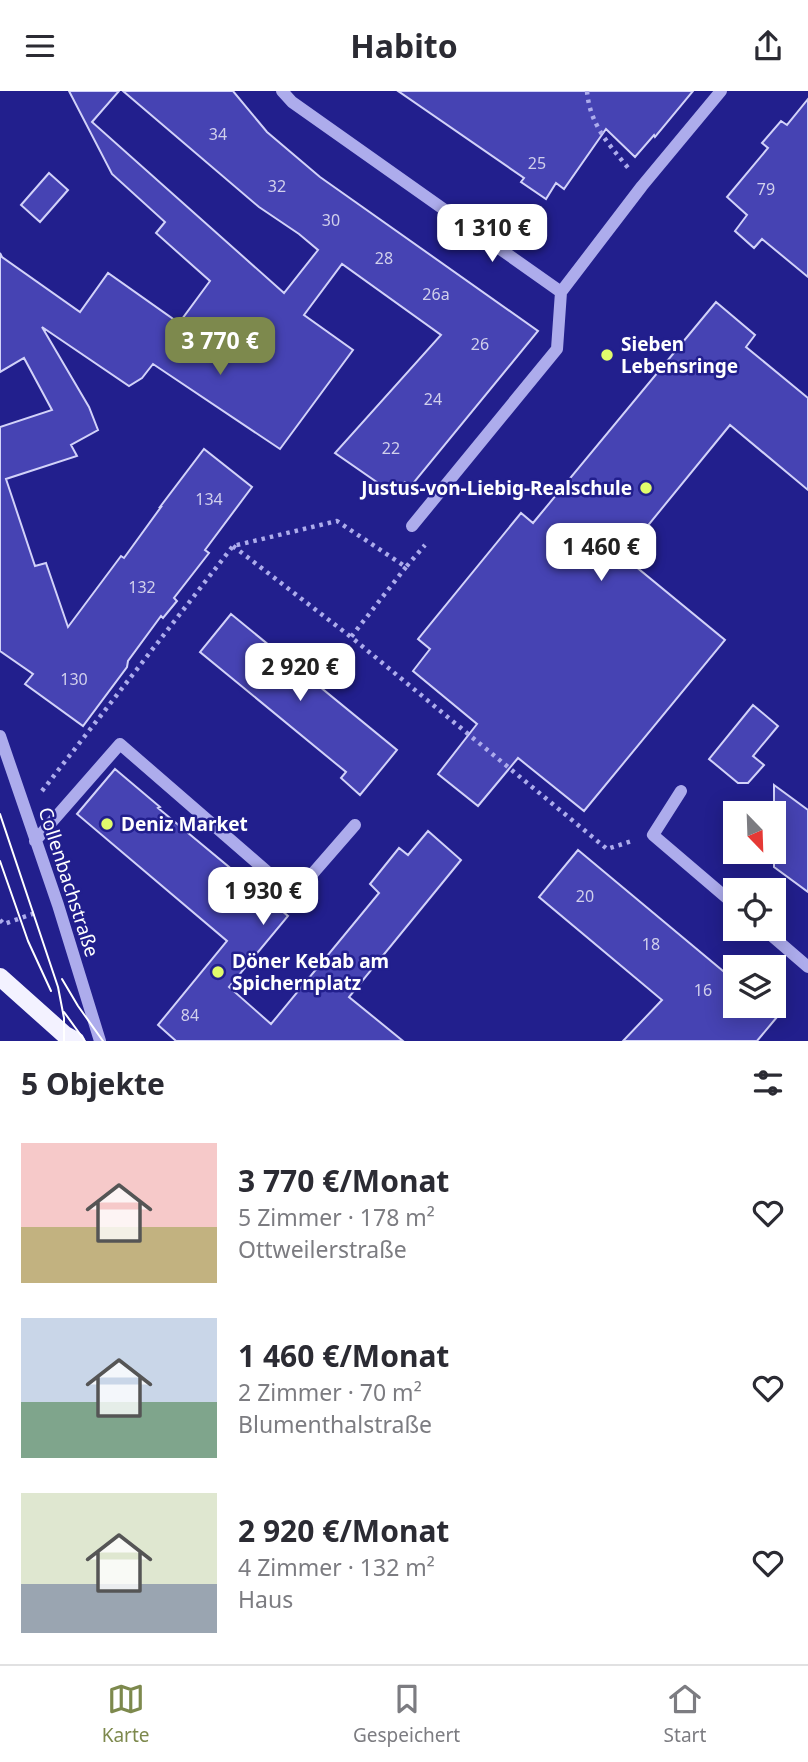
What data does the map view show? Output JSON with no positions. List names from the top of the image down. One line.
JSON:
{"streets":{"street":["Collenbachstraße"]},"places":["Sieben Lebensringe","Justus-von-Liebig-Realschule","Deniz Market","Döner Kebab am Spichernplatz"],"house_numbers":["34","25","32","79","30","28","26a","26","24","22","134","132","130","20","18","16","84"],"north":"bottom right","page":{"header":"Habito","price":["1 310 €","3 770 €","1 460 €","2 920 €","1 930 €"],"heading":"5 Objekte","list":[{"name":"3 770 €/Monat","note":"5 Zimmer · 178 m² · Ottweilerstraße"},{"name":"1 460 €/Monat","note":"2 Zimmer · 70 m² · Blumenthalstraße"},{"name":"2 920 €/Monat","note":"4 Zimmer · 132 m² · Haus"}],"tabs":["Karte","Gespeichert","Start"]}}
